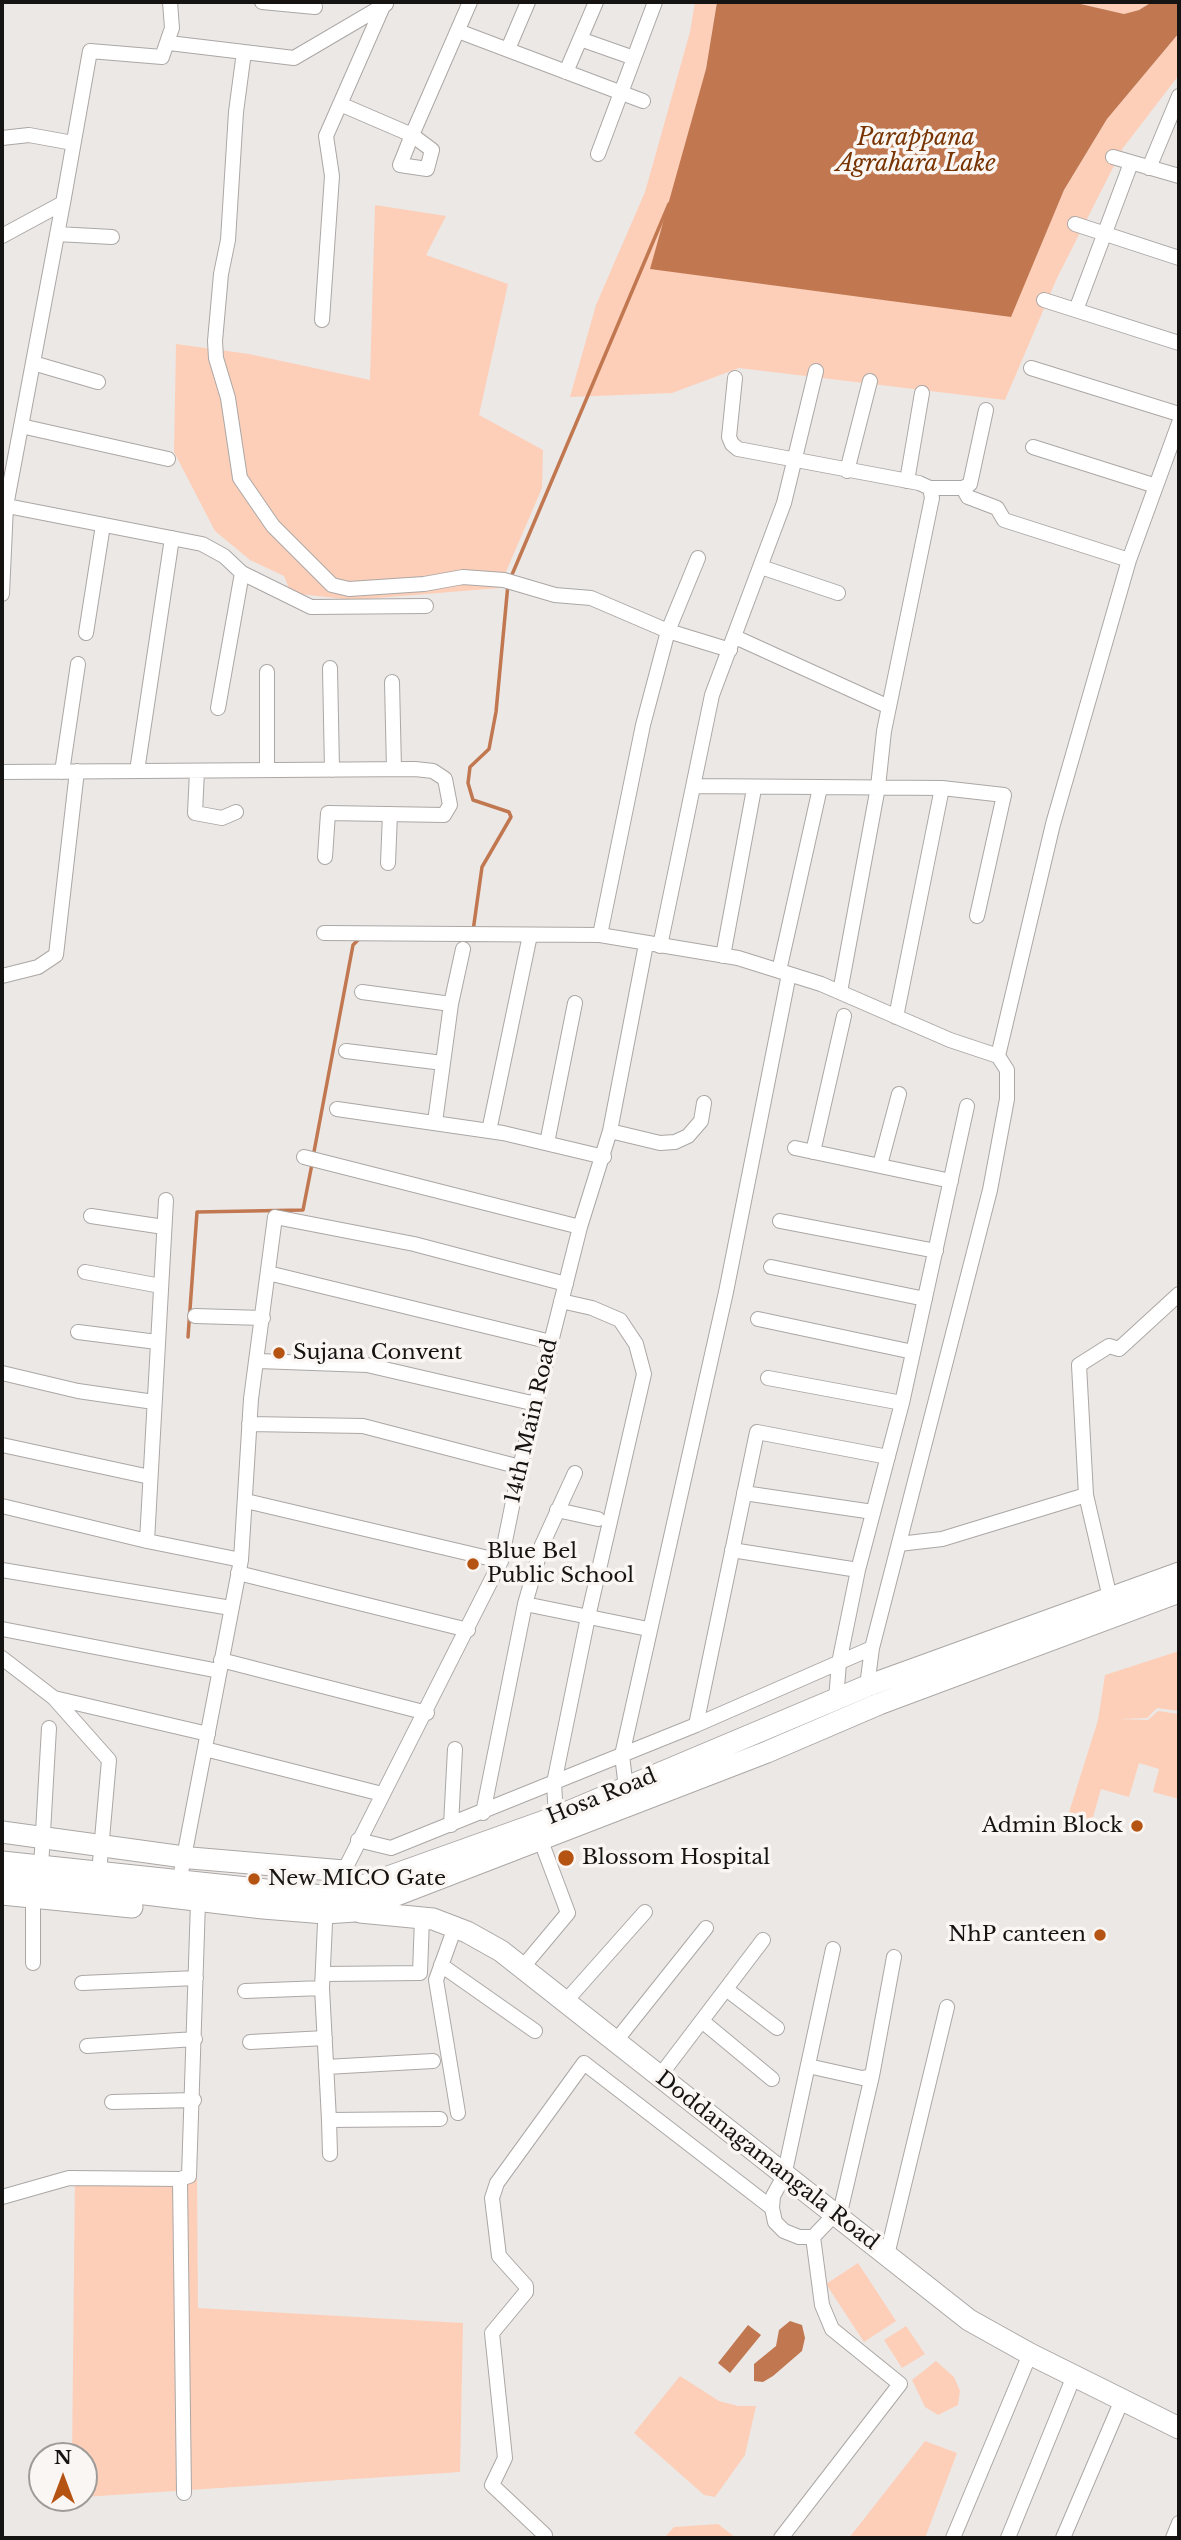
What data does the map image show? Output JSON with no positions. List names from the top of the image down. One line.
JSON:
{"streets":{"main road":["Hosa Road","Doddanagamangala Road"],"street":["14th Main Road"]},"crossings":[["14th Main Road","Hosa Road"],["Hosa Road","Doddanagamangala Road"]],"water":["Parappana Agrahara Lake"],"places":["Sujana Convent","Blue Bel Public School","Admin Block","Blossom Hospital","New MICO Gate","NhP canteen"],"north":"top"}
